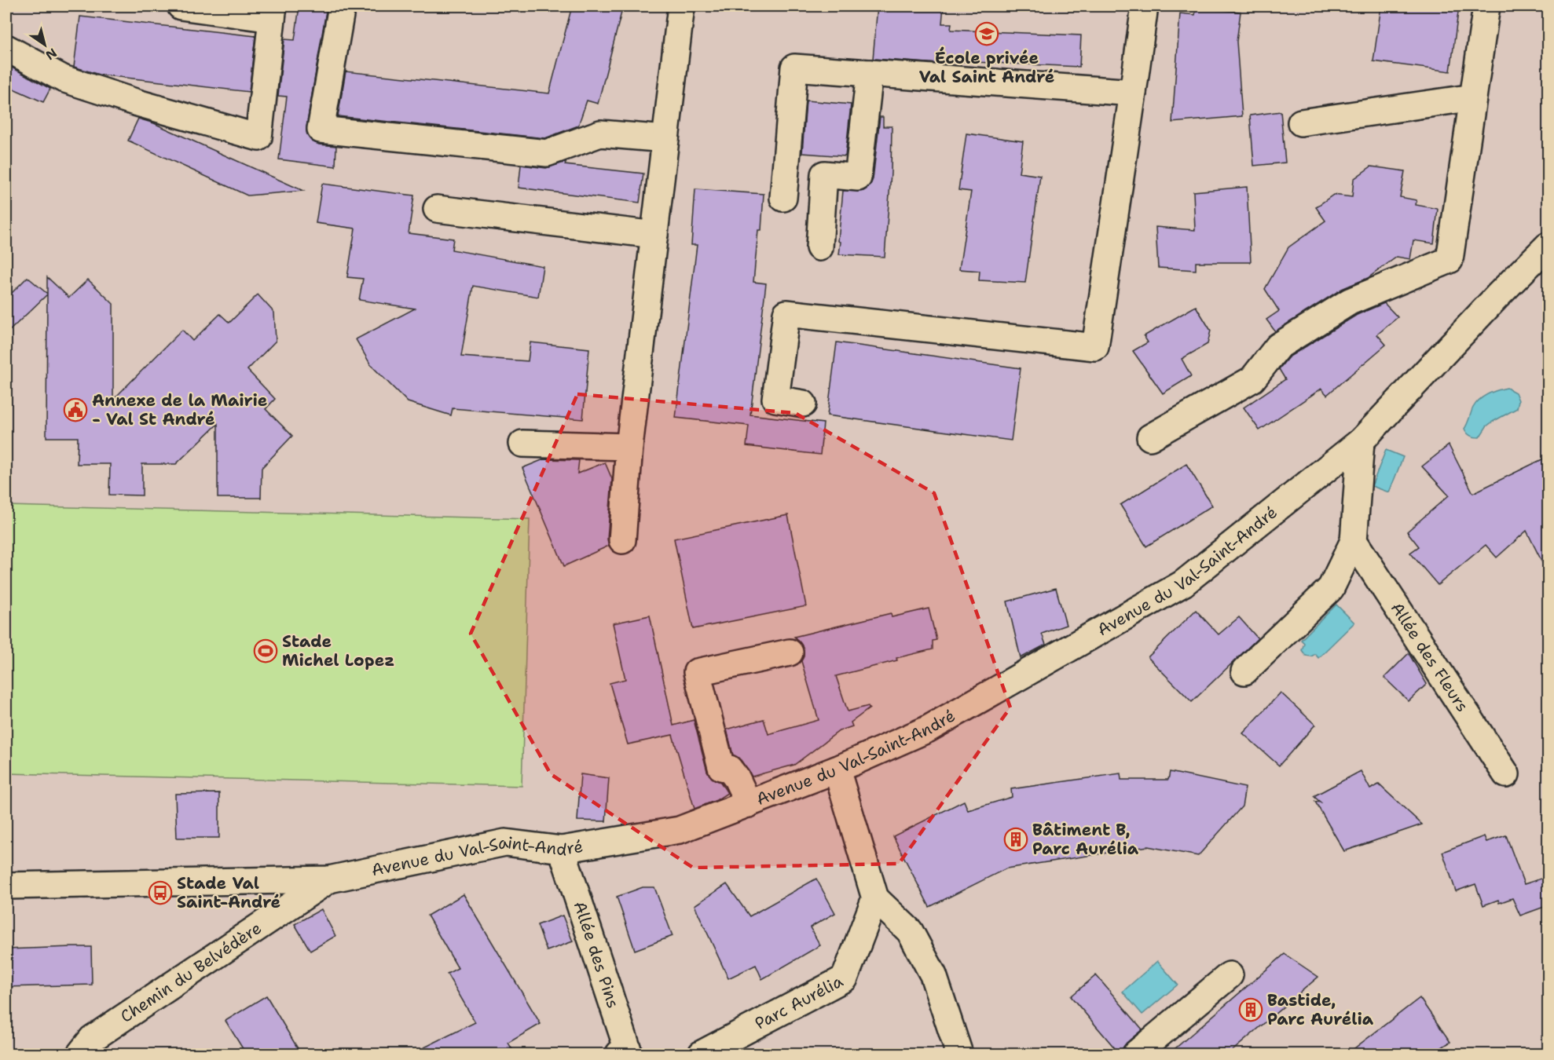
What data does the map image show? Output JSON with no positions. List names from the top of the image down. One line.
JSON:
{"streets":{"street":["Avenue du Val-Saint-André","Allée des Fleurs","Allée des Pins","Chemin du Belvédère","Parc Aurélia"]},"crossings":[["Avenue du Val-Saint-André","Allée des Pins"],["Avenue du Val-Saint-André","Chemin du Belvédère"]],"places":{"school or university":["École privée Val Saint André"],"public building":["Annexe de la Mairie - Val St André"],"sports":["Stade Michel Lopez"],"building":["Bâtiment B, Parc Aurélia","Bastide, Parc Aurélia"],"bus stop":["Stade Val Saint-André"]},"north":"bottom right"}
